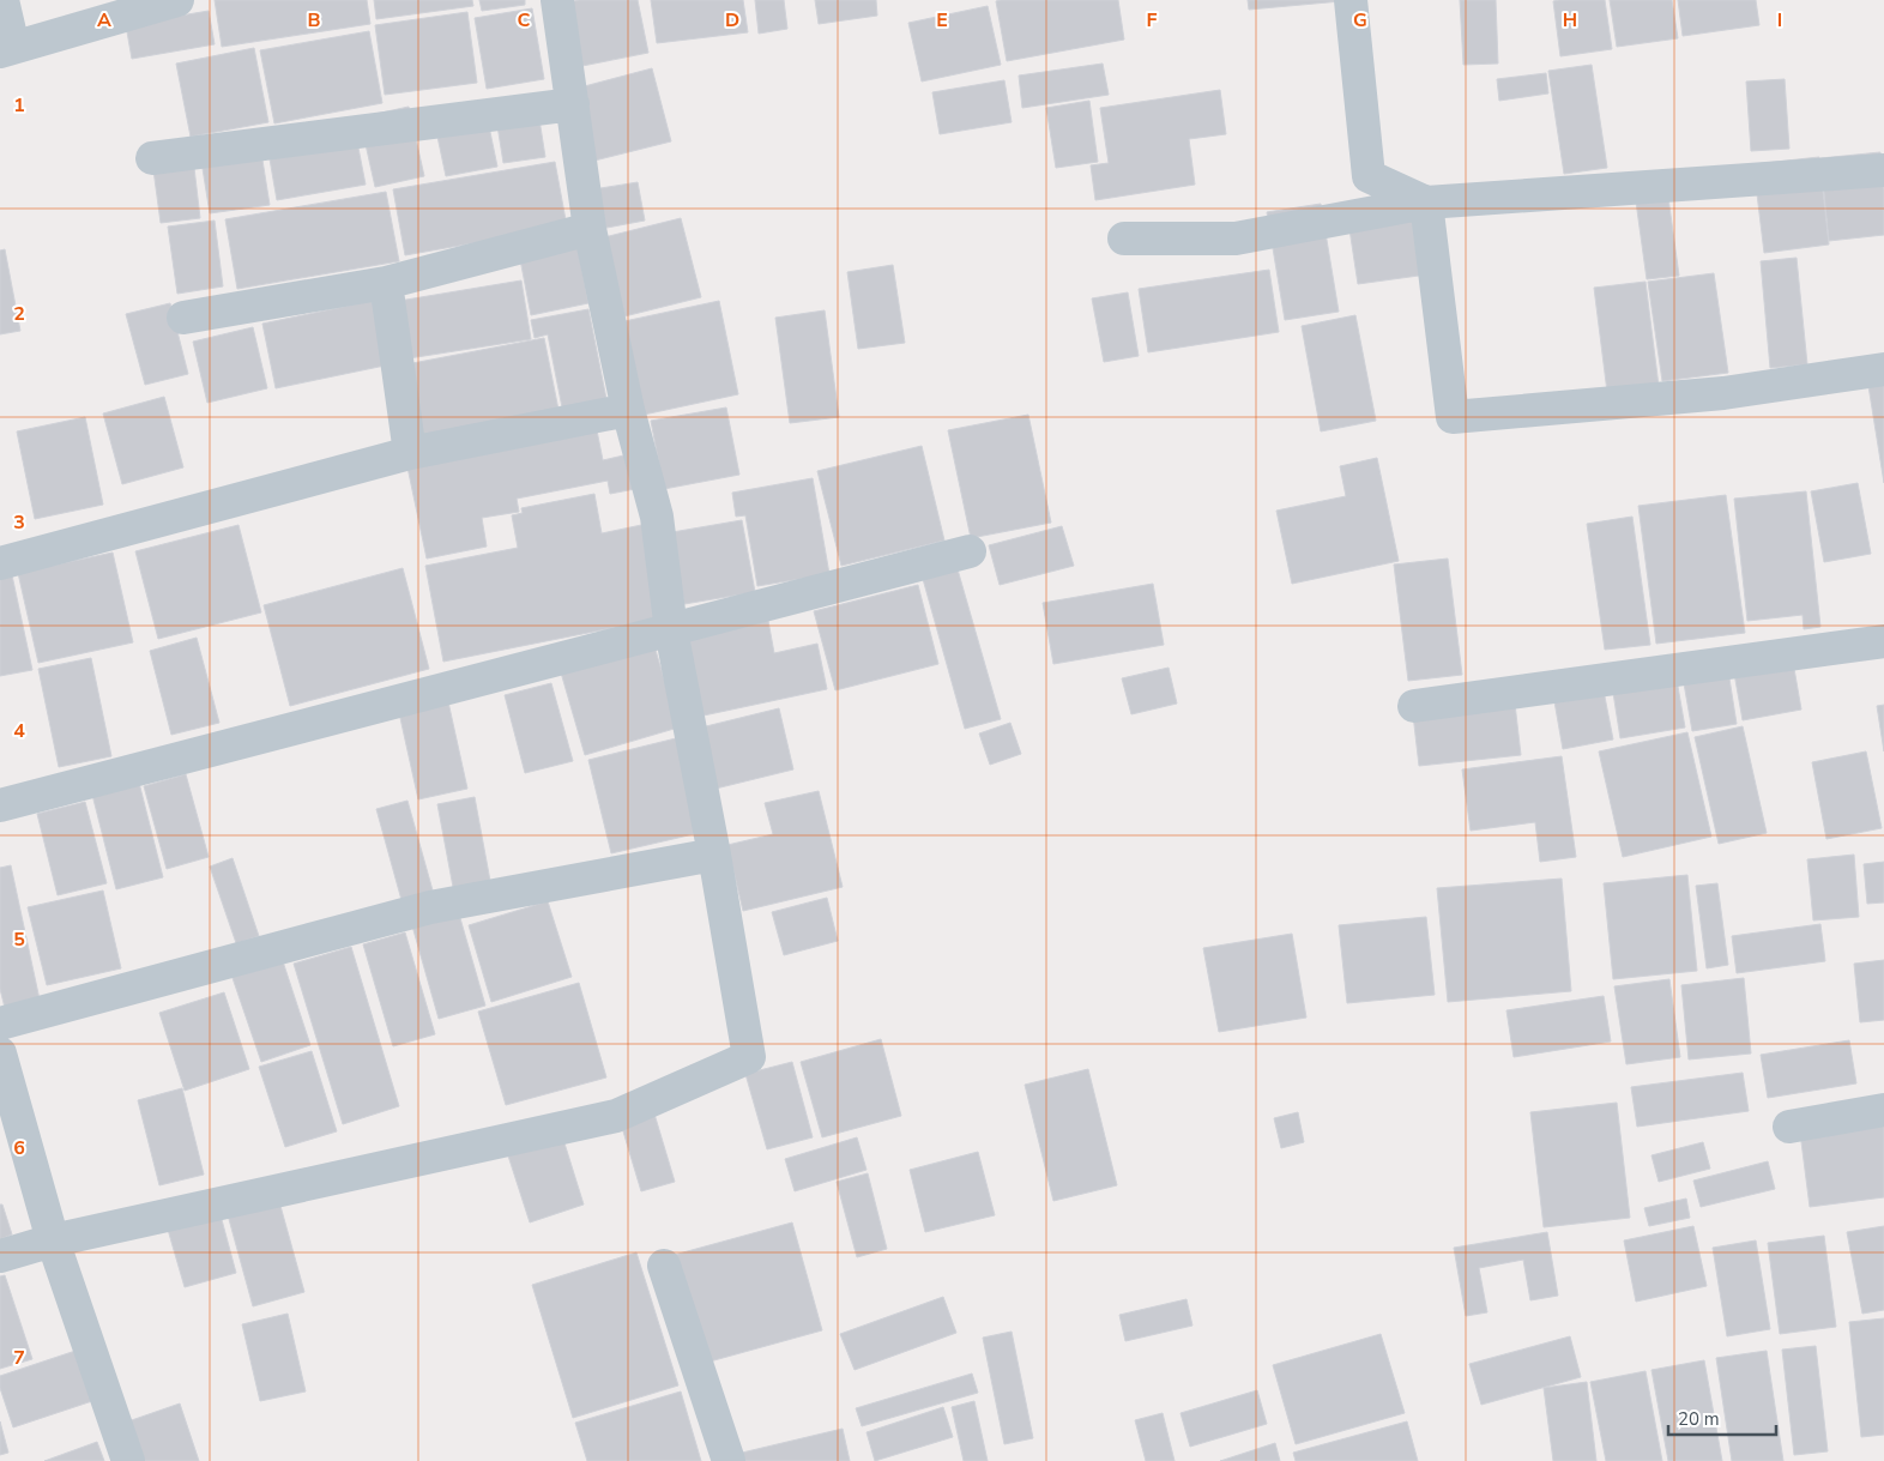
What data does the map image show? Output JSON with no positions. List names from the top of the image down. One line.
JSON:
{"scale_bar":"20 m","grid":{"columns":["A","B","C","D","E","F","G","H","I"],"rows":["1","2","3","4","5","6","7"]}}
